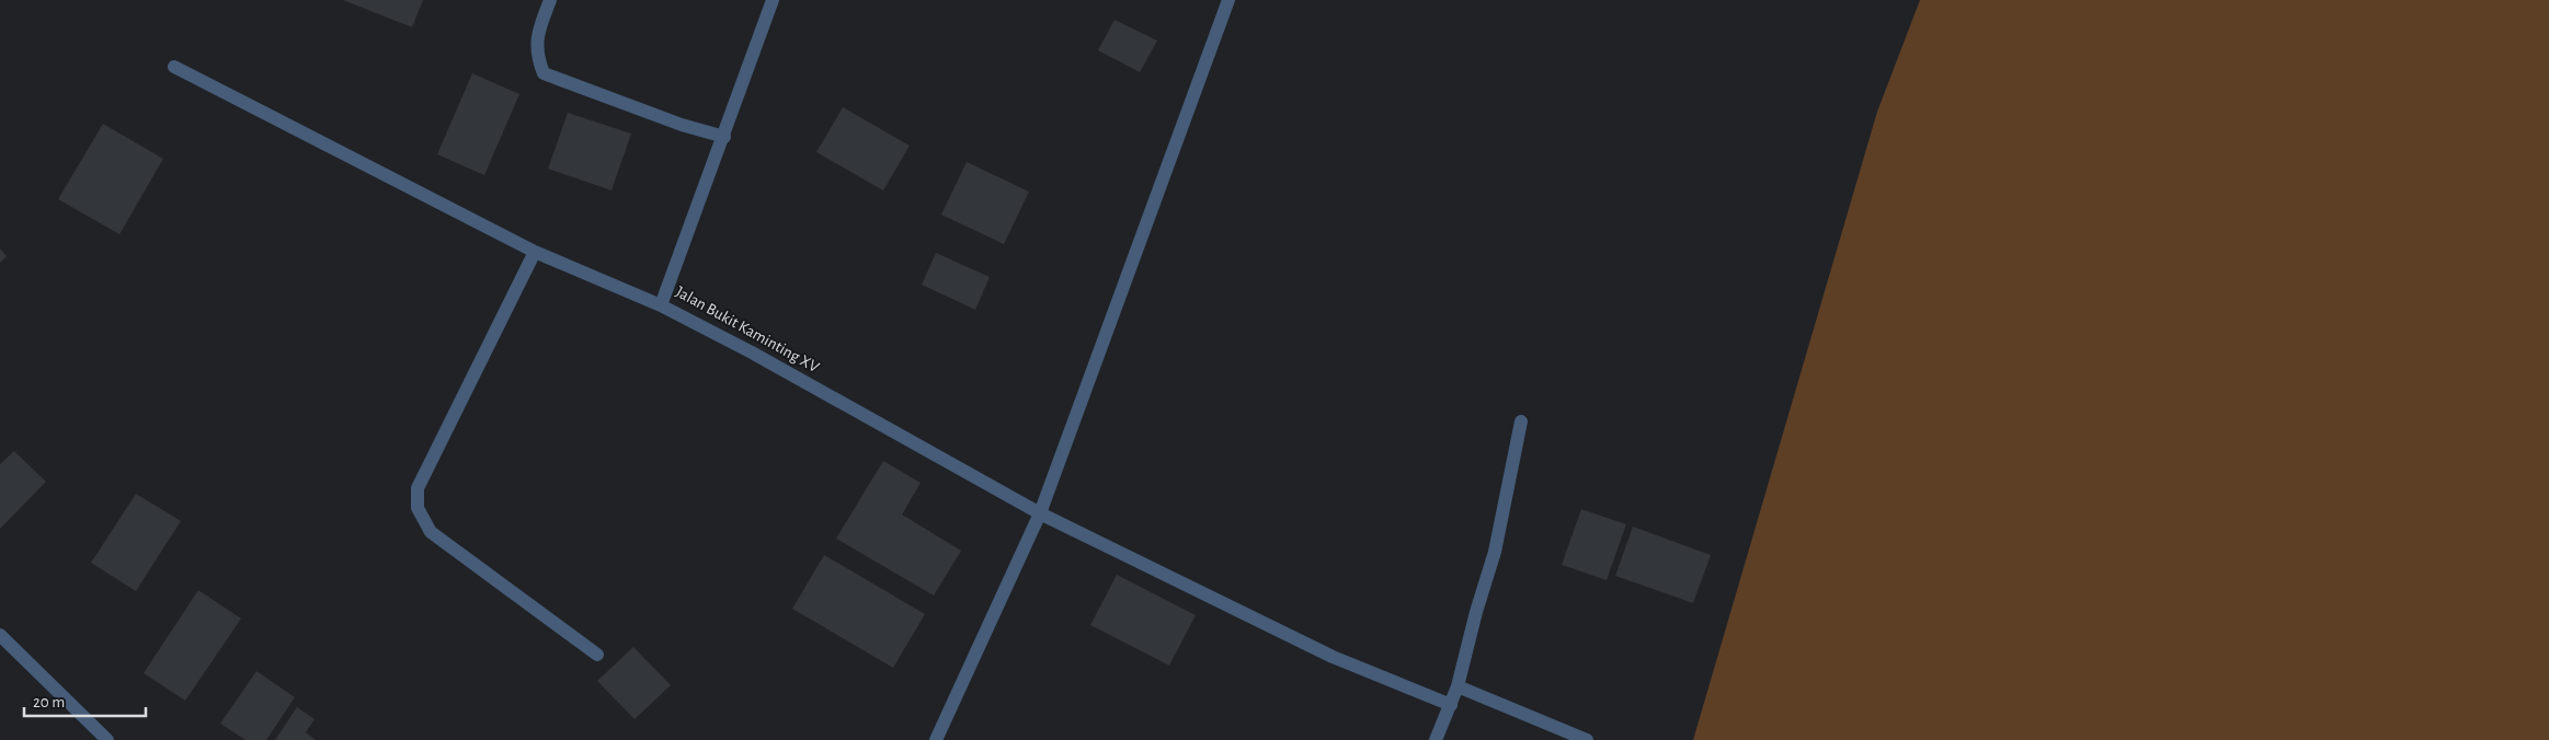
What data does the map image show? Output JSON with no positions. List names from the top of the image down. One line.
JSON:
{"streets":{"street":["Jalan Bukit Kaminting XV"]},"scale_bar":"20 m"}
